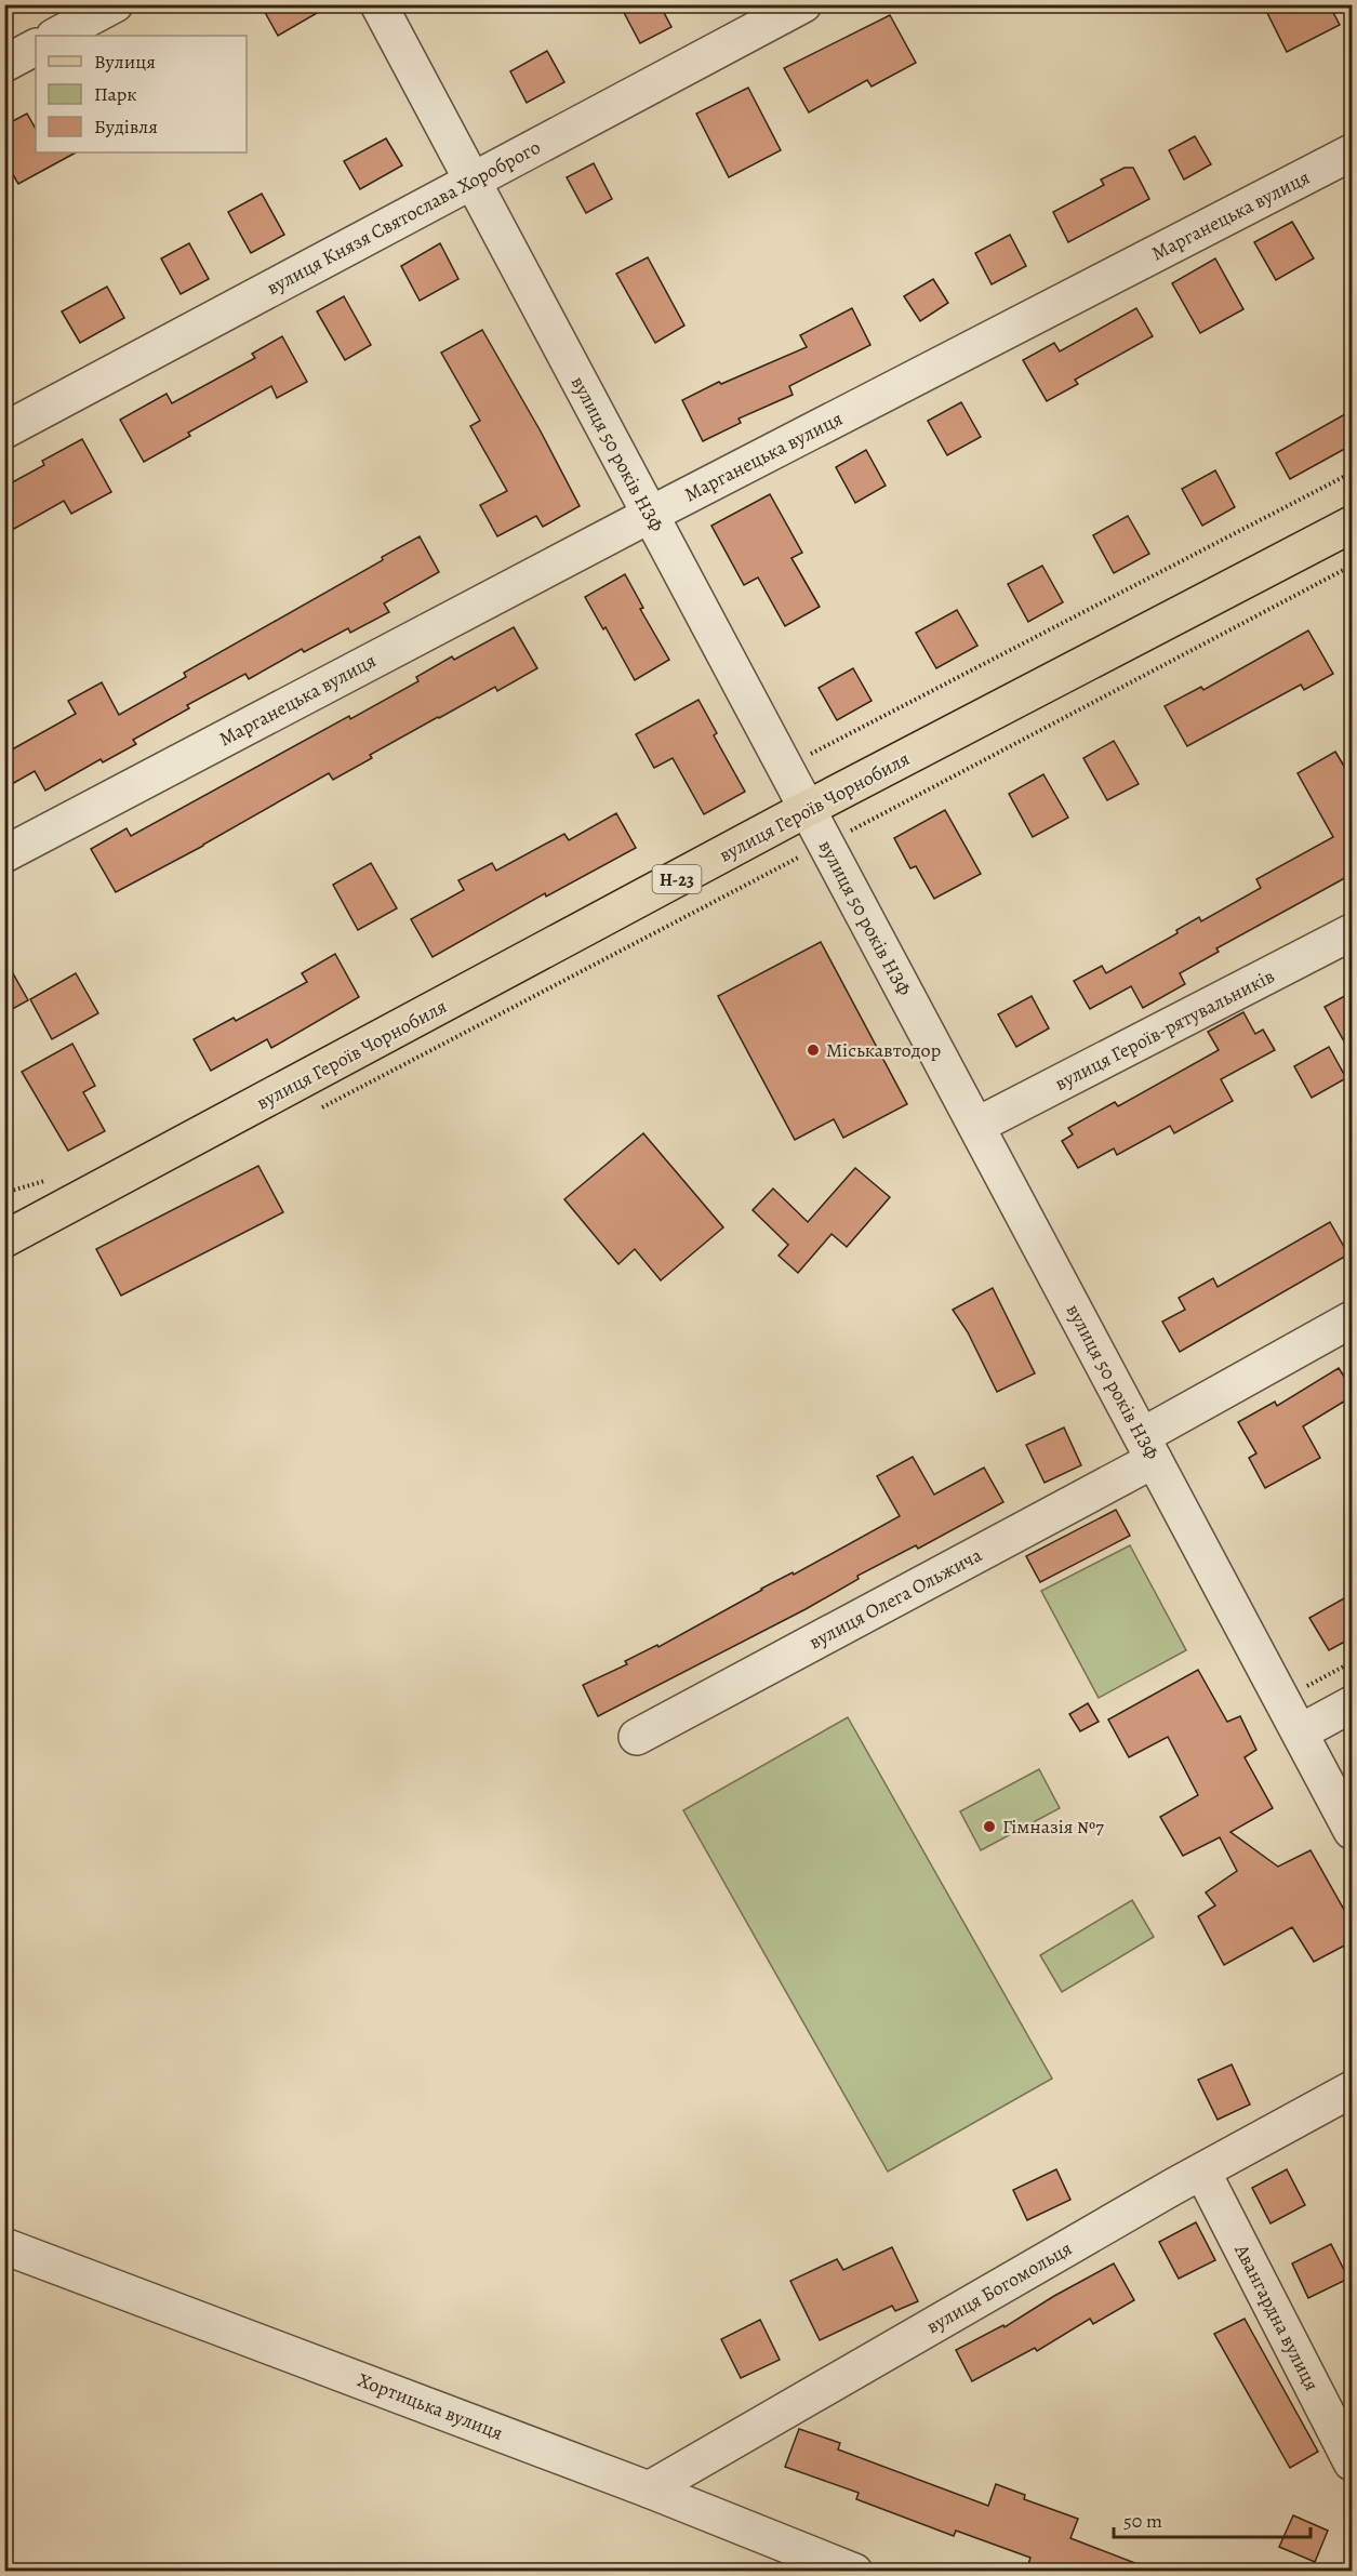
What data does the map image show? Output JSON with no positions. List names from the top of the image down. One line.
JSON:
{"streets":{"main road":["вулиця Героїв Чорнобиля","Н-23"],"street":["Марганецька вулиця","вулиця Князя Святослава Хороброго","вулиця 50 років НЗФ","вулиця Героїв-рятувальників","вулиця Олега Ольжича","вулиця Богомольця","Авангардна вулиця","Хортицька вулиця"]},"crossings":[["Марганецька вулиця","вулиця 50 років НЗФ"],["вулиця Князя Святослава Хороброго","вулиця 50 років НЗФ"],["вулиця 50 років НЗФ","вулиця Героїв Чорнобиля"],["вулиця 50 років НЗФ","вулиця Героїв-рятувальників"],["вулиця 50 років НЗФ","вулиця Олега Ольжича"],["вулиця Богомольця","Авангардна вулиця"],["вулиця Богомольця","Хортицька вулиця"]],"places":["Міськавтодор","Гімназія №7"],"legend":["Вулиця","Парк","Будівля"],"scale_bar":"50 m"}
